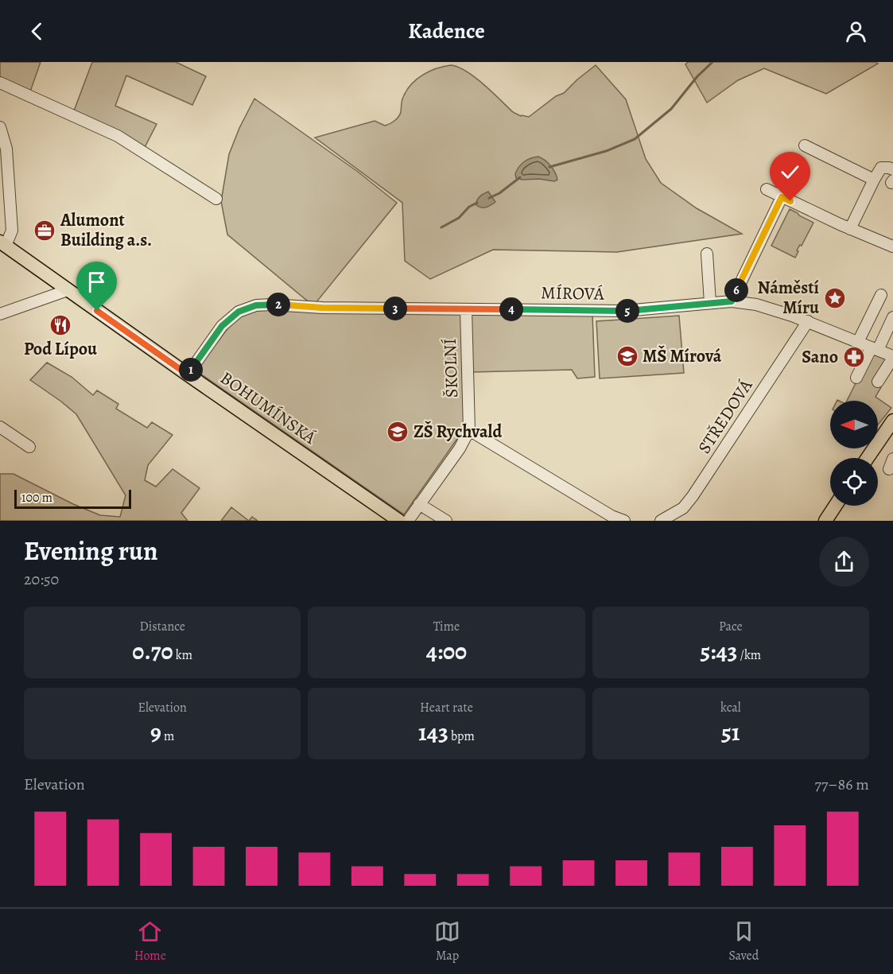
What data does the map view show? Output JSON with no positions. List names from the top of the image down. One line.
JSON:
{"streets":{"main road":["BOHUMÍNSKÁ"],"street":["MÍROVÁ","ŠKOLNÍ","STŘEDOVÁ"]},"crossings":[["MÍROVÁ","ŠKOLNÍ"],["MÍROVÁ","BOHUMÍNSKÁ"],["MÍROVÁ","STŘEDOVÁ"]],"places":{"office":["Alumont Building a.s."],"place":["Náměstí Míru"],"restaurant":["Pod Lípou"],"school or university":["MŠ Mírová","ZŠ Rychvald"],"pharmacy":["Sano"]},"scale_bar":"100 m","north":"left","page":{"header":"Kadence","pins":["6","2","3","4","5","1"],"scale":"100 m","heading":["Evening run","20:50"],"stats":[["Distance","0.70 km"],["Time","4:00"],["Pace","5:43 /km"],["Elevation","9 m"],["Heart rate","143 bpm"],["kcal","51"]],"chart":["Elevation","77–86 m"],"tabs":["Home","Map","Saved"]}}
